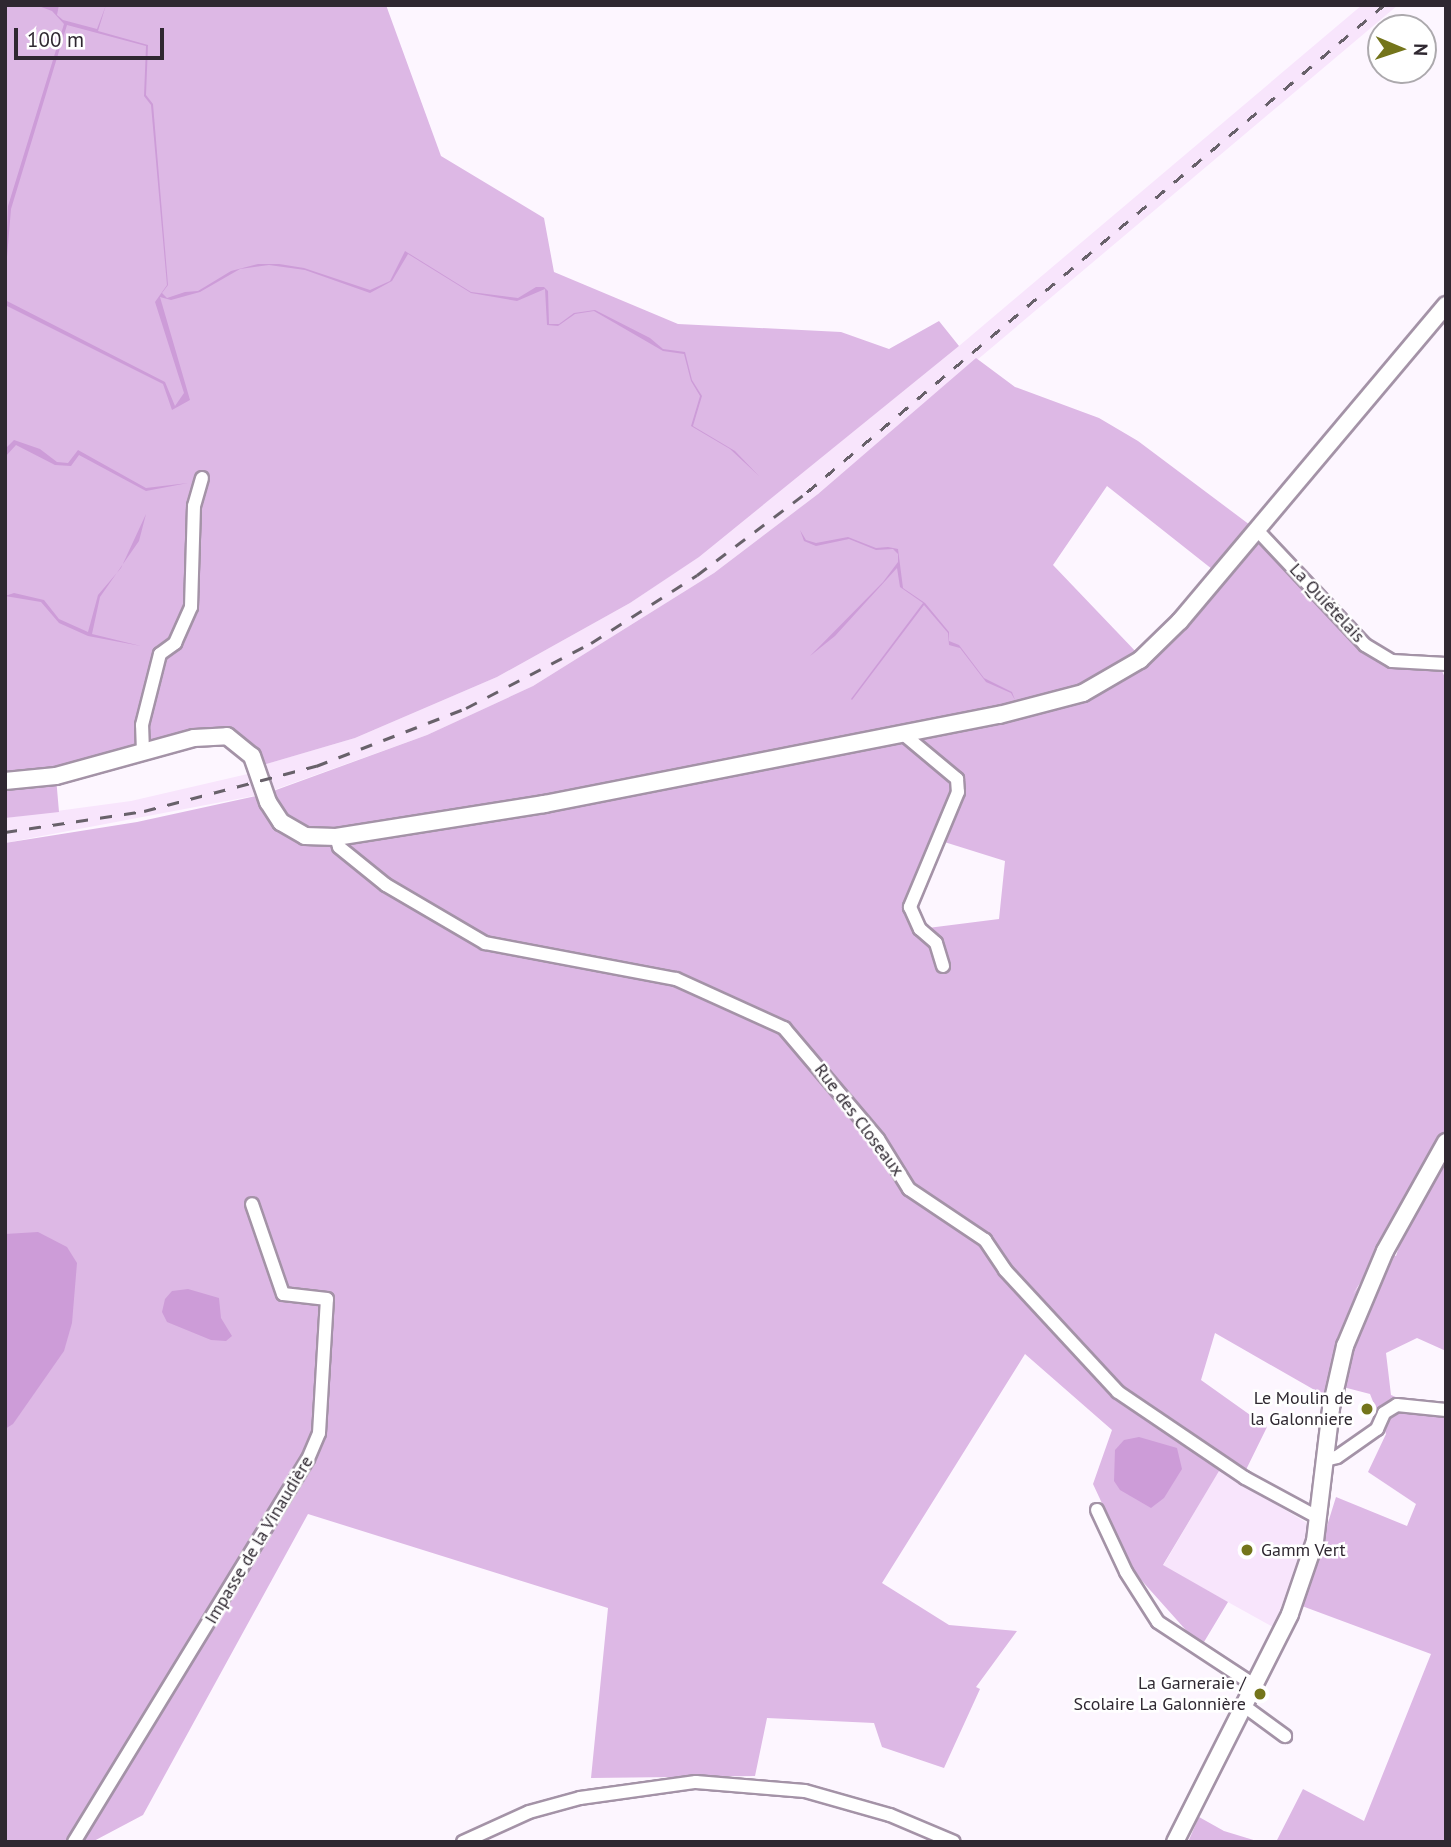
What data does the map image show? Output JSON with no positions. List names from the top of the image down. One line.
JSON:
{"streets":{"street":["La Quiételais","Rue des Closeaux","Impasse de la Vinaudière"]},"places":["Le Moulin de la Galonniere","Gamm Vert","La Garneraie / Scolaire La Galonnière"],"scale_bar":"100 m","north":"right"}
